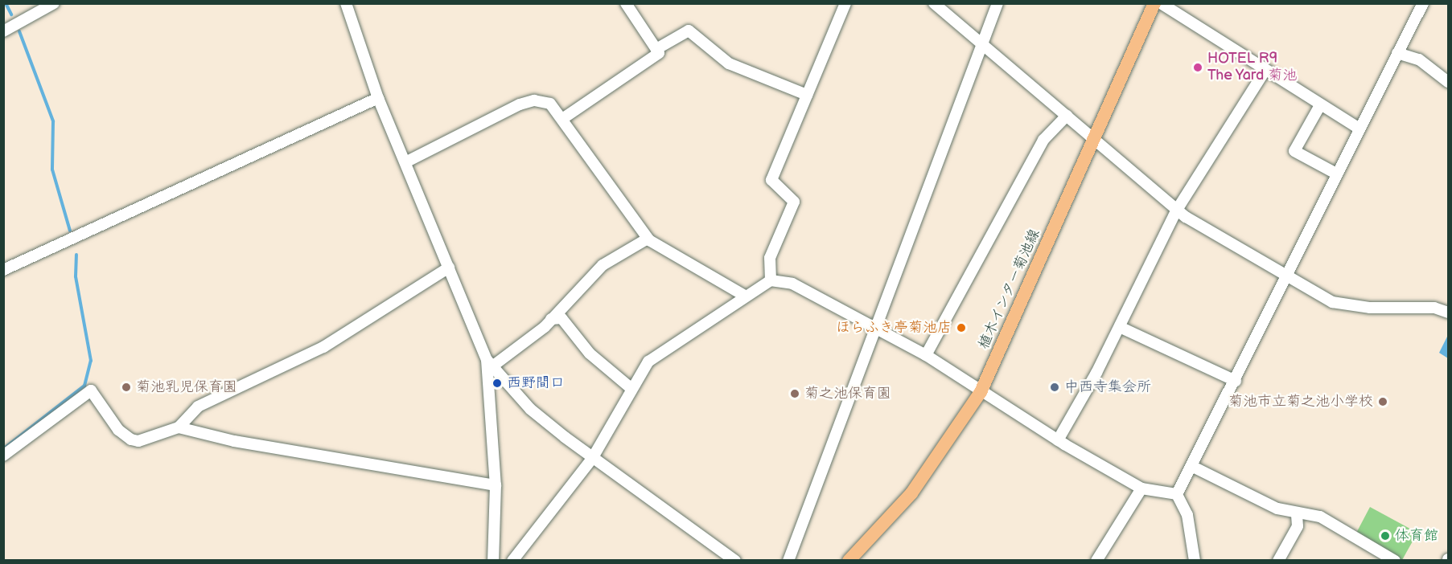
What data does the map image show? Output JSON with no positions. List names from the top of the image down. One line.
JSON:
{"streets":{"main road":["植木インター菊池線"]},"places":["HOTEL R9 The Yard 菊池","ほらふき亭菊池店","西野間口","菊池乳児保育園","中西寺集会所","菊之池保育園","菊池市立菊之池小学校","体育館"]}
